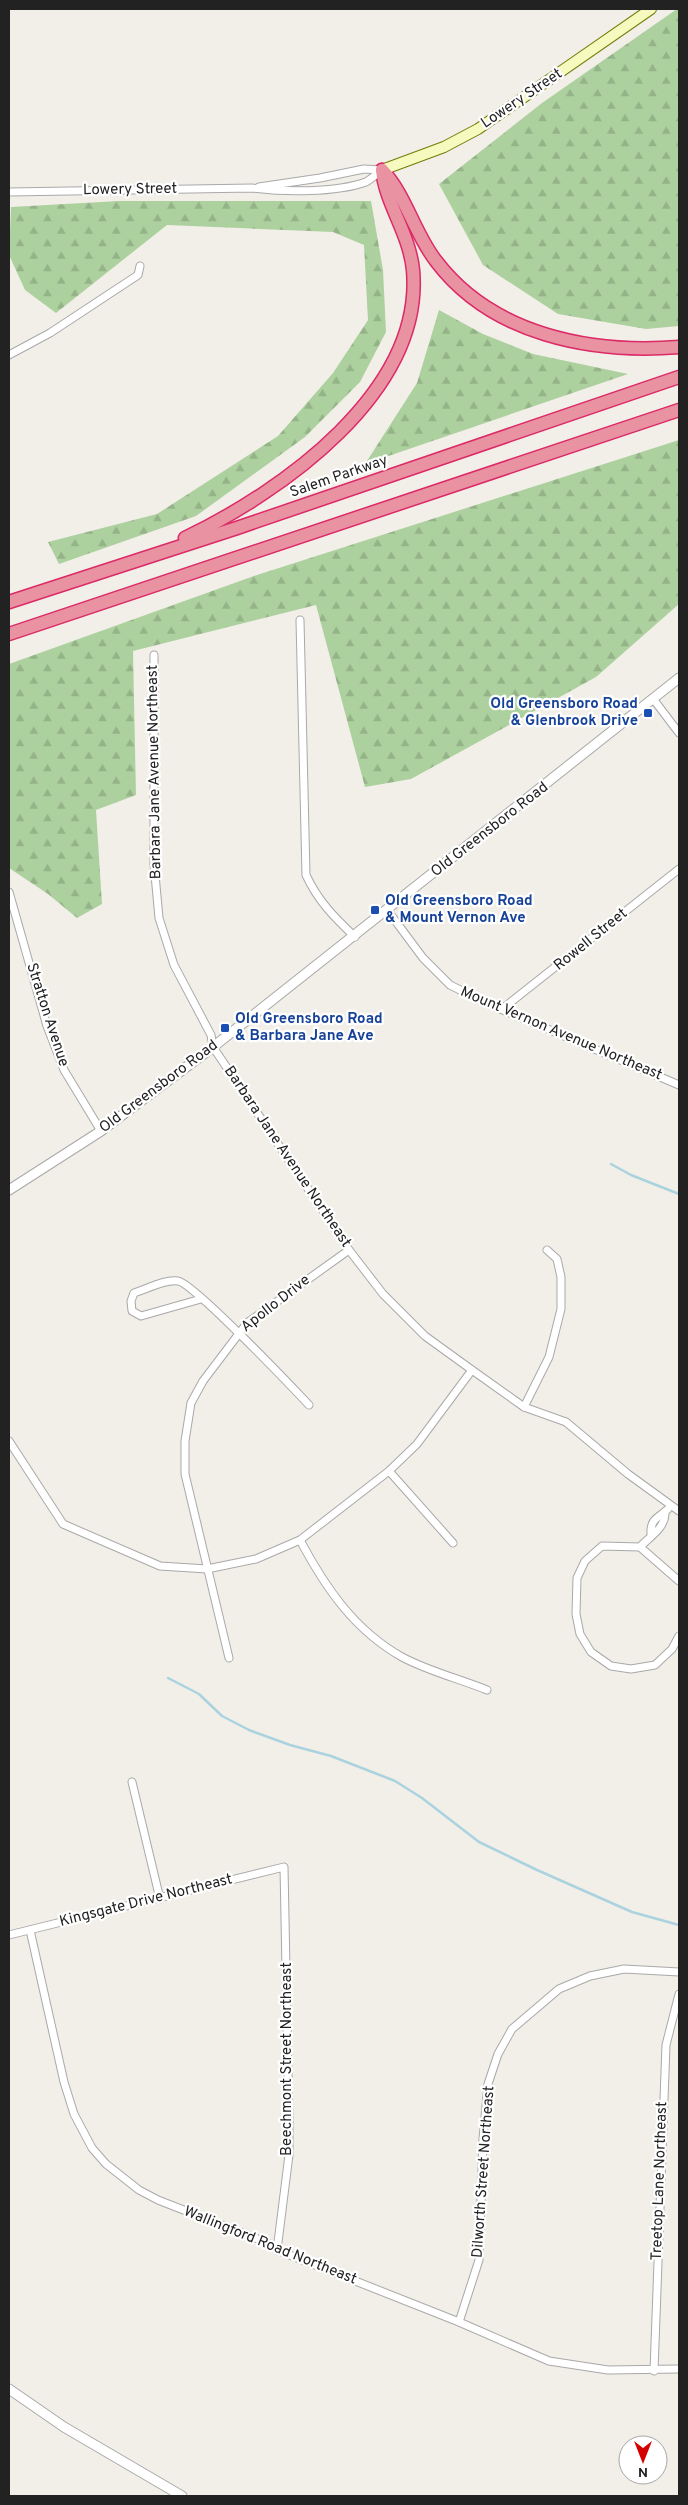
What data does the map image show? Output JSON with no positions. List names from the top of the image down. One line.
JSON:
{"streets":{"highway":["Salem Parkway"],"main road":["Lowery Street"],"street":["Barbara Jane Avenue Northeast","Old Greensboro Road","Rowell Street","Stratton Avenue","Mount Vernon Avenue Northeast","Apollo Drive","Kingsgate Drive Northeast","Beechmont Street Northeast","Dilworth Street Northeast","Treetop Lane Northeast","Wallingford Road Northeast"]},"crossings":[["Barbara Jane Avenue Northeast","Old Greensboro Road"],["Barbara Jane Avenue Northeast","Apollo Drive"],["Old Greensboro Road","Stratton Avenue"],["Old Greensboro Road","Mount Vernon Avenue Northeast"],["Rowell Street","Mount Vernon Avenue Northeast"],["Kingsgate Drive Northeast","Beechmont Street Northeast"],["Kingsgate Drive Northeast","Wallingford Road Northeast"],["Beechmont Street Northeast","Wallingford Road Northeast"],["Dilworth Street Northeast","Wallingford Road Northeast"],["Treetop Lane Northeast","Wallingford Road Northeast"]],"places":{"transit":["Old Greensboro Road & Glenbrook Drive","Old Greensboro Road & Mount Vernon Ave","Old Greensboro Road & Barbara Jane Ave"]},"north":"bottom"}
